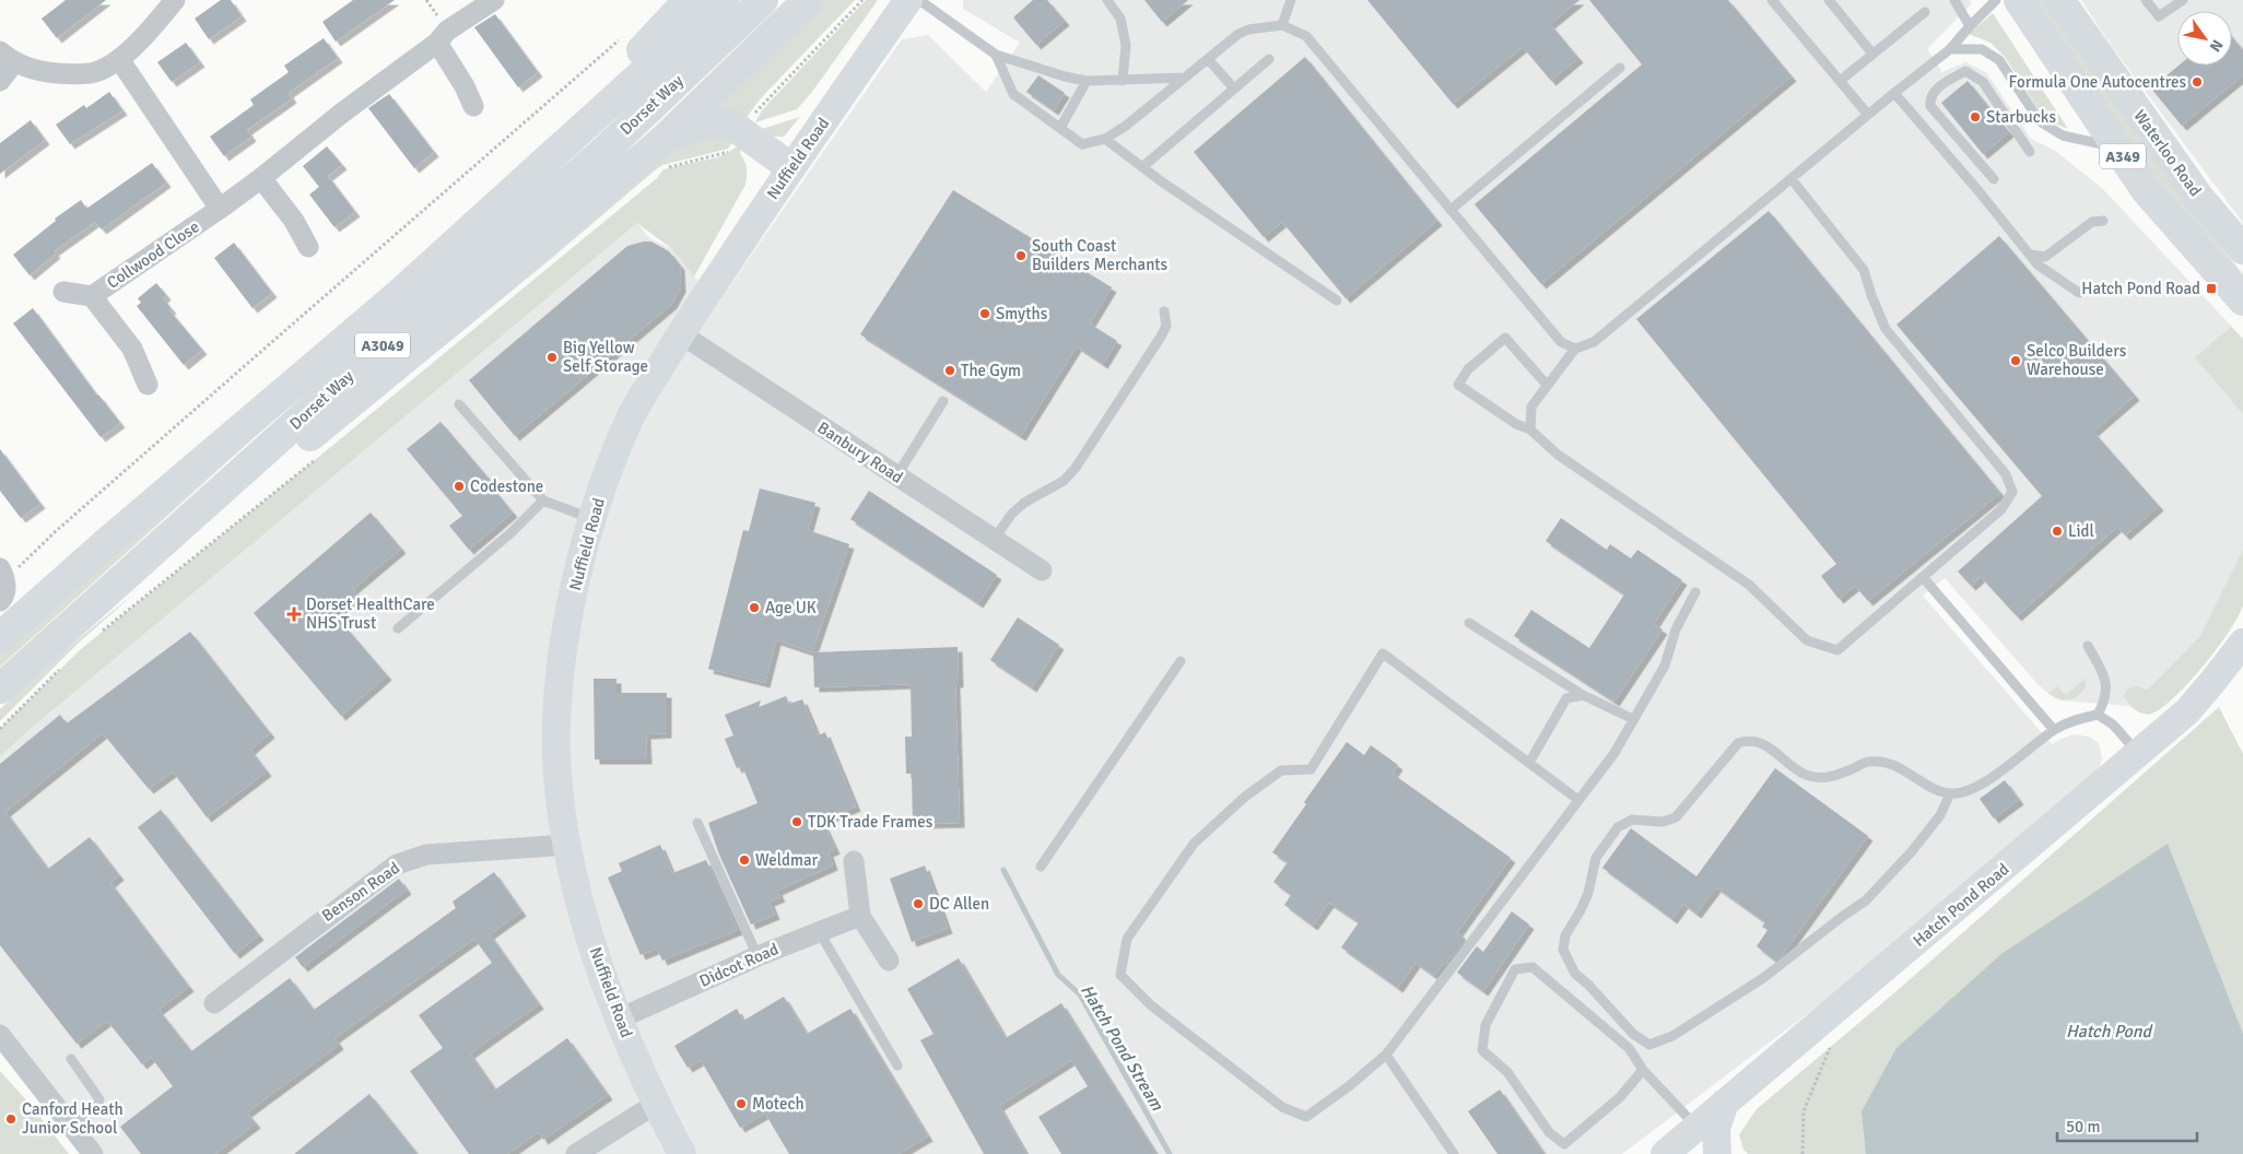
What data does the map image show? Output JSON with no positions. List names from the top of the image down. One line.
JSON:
{"streets":{"main road":["Dorset Way","Waterloo Road","A349","A3049"],"street":["Nuffield Road","Collwood Close","Banbury Road","Benson Road","Hatch Pond Road","Didcot Road"]},"crossings":[["Dorset Way","A3049"],["Nuffield Road","Banbury Road"],["Nuffield Road","Benson Road"],["Nuffield Road","Didcot Road"]],"water":["Hatch Pond","Hatch Pond Stream"],"places":{"other":["Formula One Autocentres","Starbucks","South Coast Builders Merchants","Smyths","Big Yellow Self Storage","Selco Builders Warehouse","The Gym","Codestone","Lidl","Age UK","TDK Trade Frames","Weldmar","DC Allen","Motech","Canford Heath Junior School"],"transit":["Hatch Pond Road"],"health":["Dorset HealthCare NHS Trust"]},"scale_bar":"50 m","north":"bottom right"}
